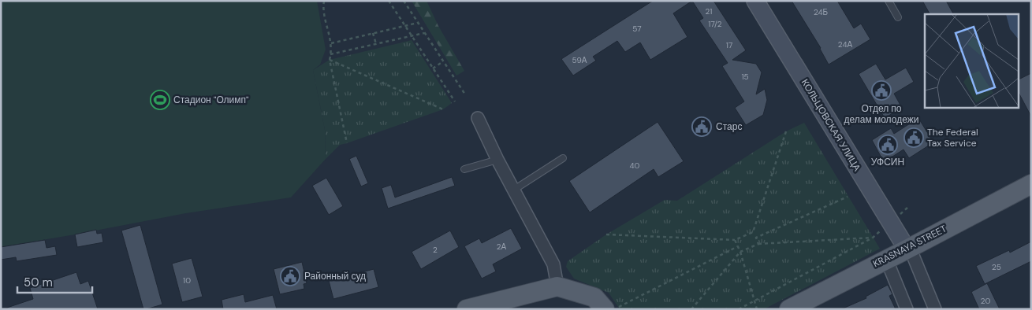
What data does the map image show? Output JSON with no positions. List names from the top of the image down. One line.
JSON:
{"streets":{"main road":["КОЛЬЦОВСКАЯ УЛИЦА","KRASNAYA STREET"]},"crossings":[["КОЛЬЦОВСКАЯ УЛИЦА","KRASNAYA STREET"]],"places":{"public building":["Отдел по делам молодежи","Старс","The Federal Tax Service","УФСИН","Районный суд"],"sports":["Стадион \"Олимп\""]},"house_numbers":["21","24Б","17/2","57","24А","17","59А","15","40","2А","2","25","10","20"],"scale_bar":"50 m"}
